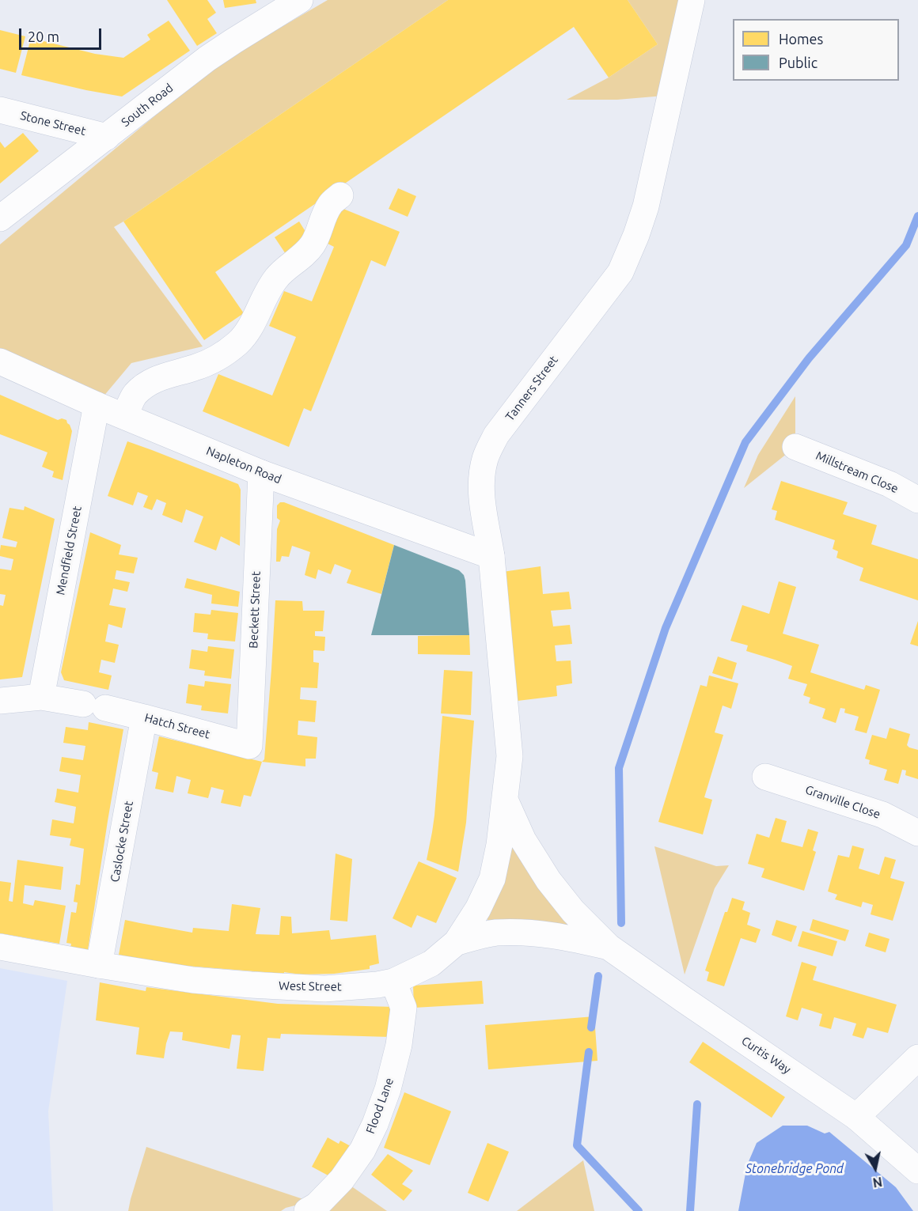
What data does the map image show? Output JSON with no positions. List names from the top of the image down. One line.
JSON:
{"streets":{"street":["South Road","Stone Street","Tanners Street","Napleton Road","Millstream Close","Mendfield Street","Beckett Street","Hatch Street","Granville Close","Caslocke Street","West Street","Curtis Way","Flood Lane"]},"crossings":[["South Road","Stone Street"],["Tanners Street","Napleton Road"],["Tanners Street","West Street"],["Napleton Road","Mendfield Street"],["Napleton Road","Beckett Street"],["Mendfield Street","Hatch Street"],["Beckett Street","Hatch Street"],["Hatch Street","Caslocke Street"],["Caslocke Street","West Street"],["West Street","Flood Lane"]],"water":["Stonebridge Pond"],"legend":["Homes","Public"],"scale_bar":"20 m","north":"bottom"}
